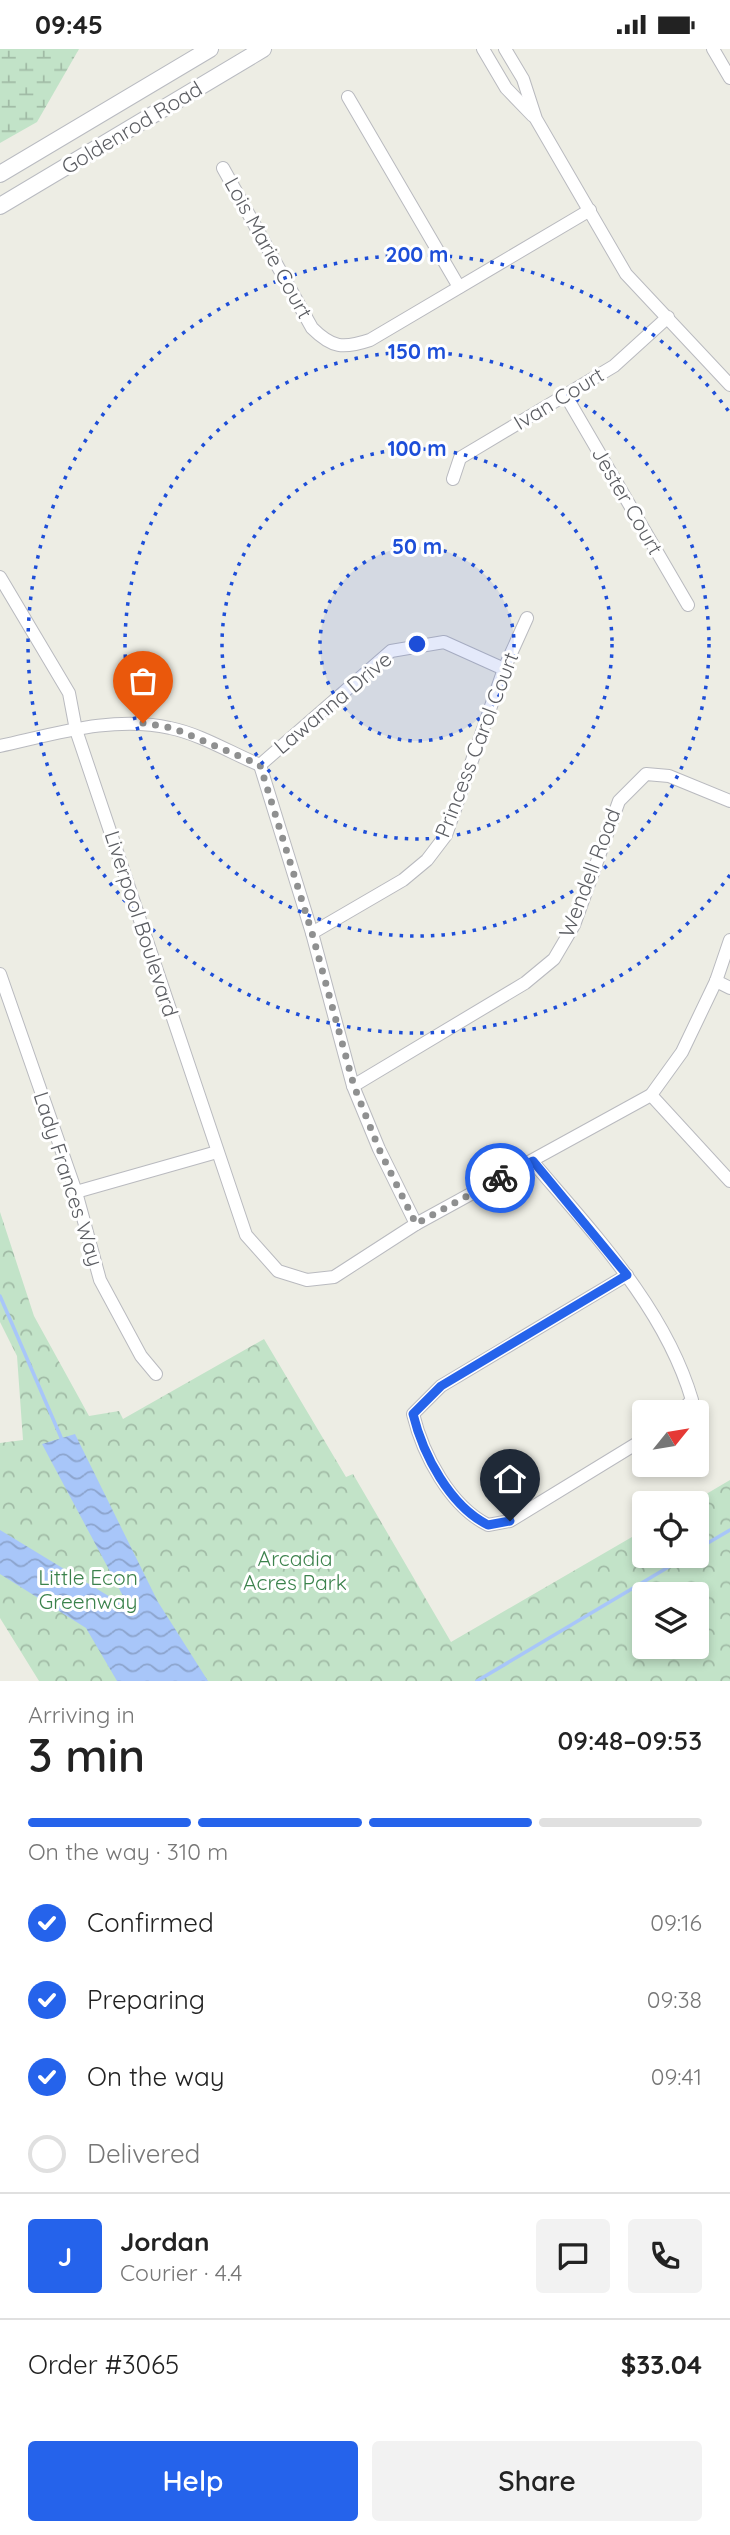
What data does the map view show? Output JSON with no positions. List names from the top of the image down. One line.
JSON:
{"streets":{"main road":["Goldenrod Road"],"street":["Lois Marie Court","Ivan Court","Jester Court","Lawanna Drive","Princess Carol Court","Wendell Road","Liverpool Boulevard","Lady Frances Way"]},"crossings":[["Ivan Court","Jester Court"],["Lawanna Drive","Princess Carol Court"],["Lawanna Drive","Liverpool Boulevard"]],"parks":["Arcadia Acres Park","Little Econ Greenway"],"north":"top right","page":{"status":"09:45","heading":["3 min","Arriving in","09:48–09:53"],"panel":["Jordan","Courier · 4.4","Order #3065","$33.04"],"bar":"On the way · 310 m","list":[["Confirmed","09:16"],["Preparing","09:38"],["On the way","09:41"],"Delivered"],"round":"J","buttons":["Help","Share"]},"rings":["200 m","150 m","100 m","50 m"]}
